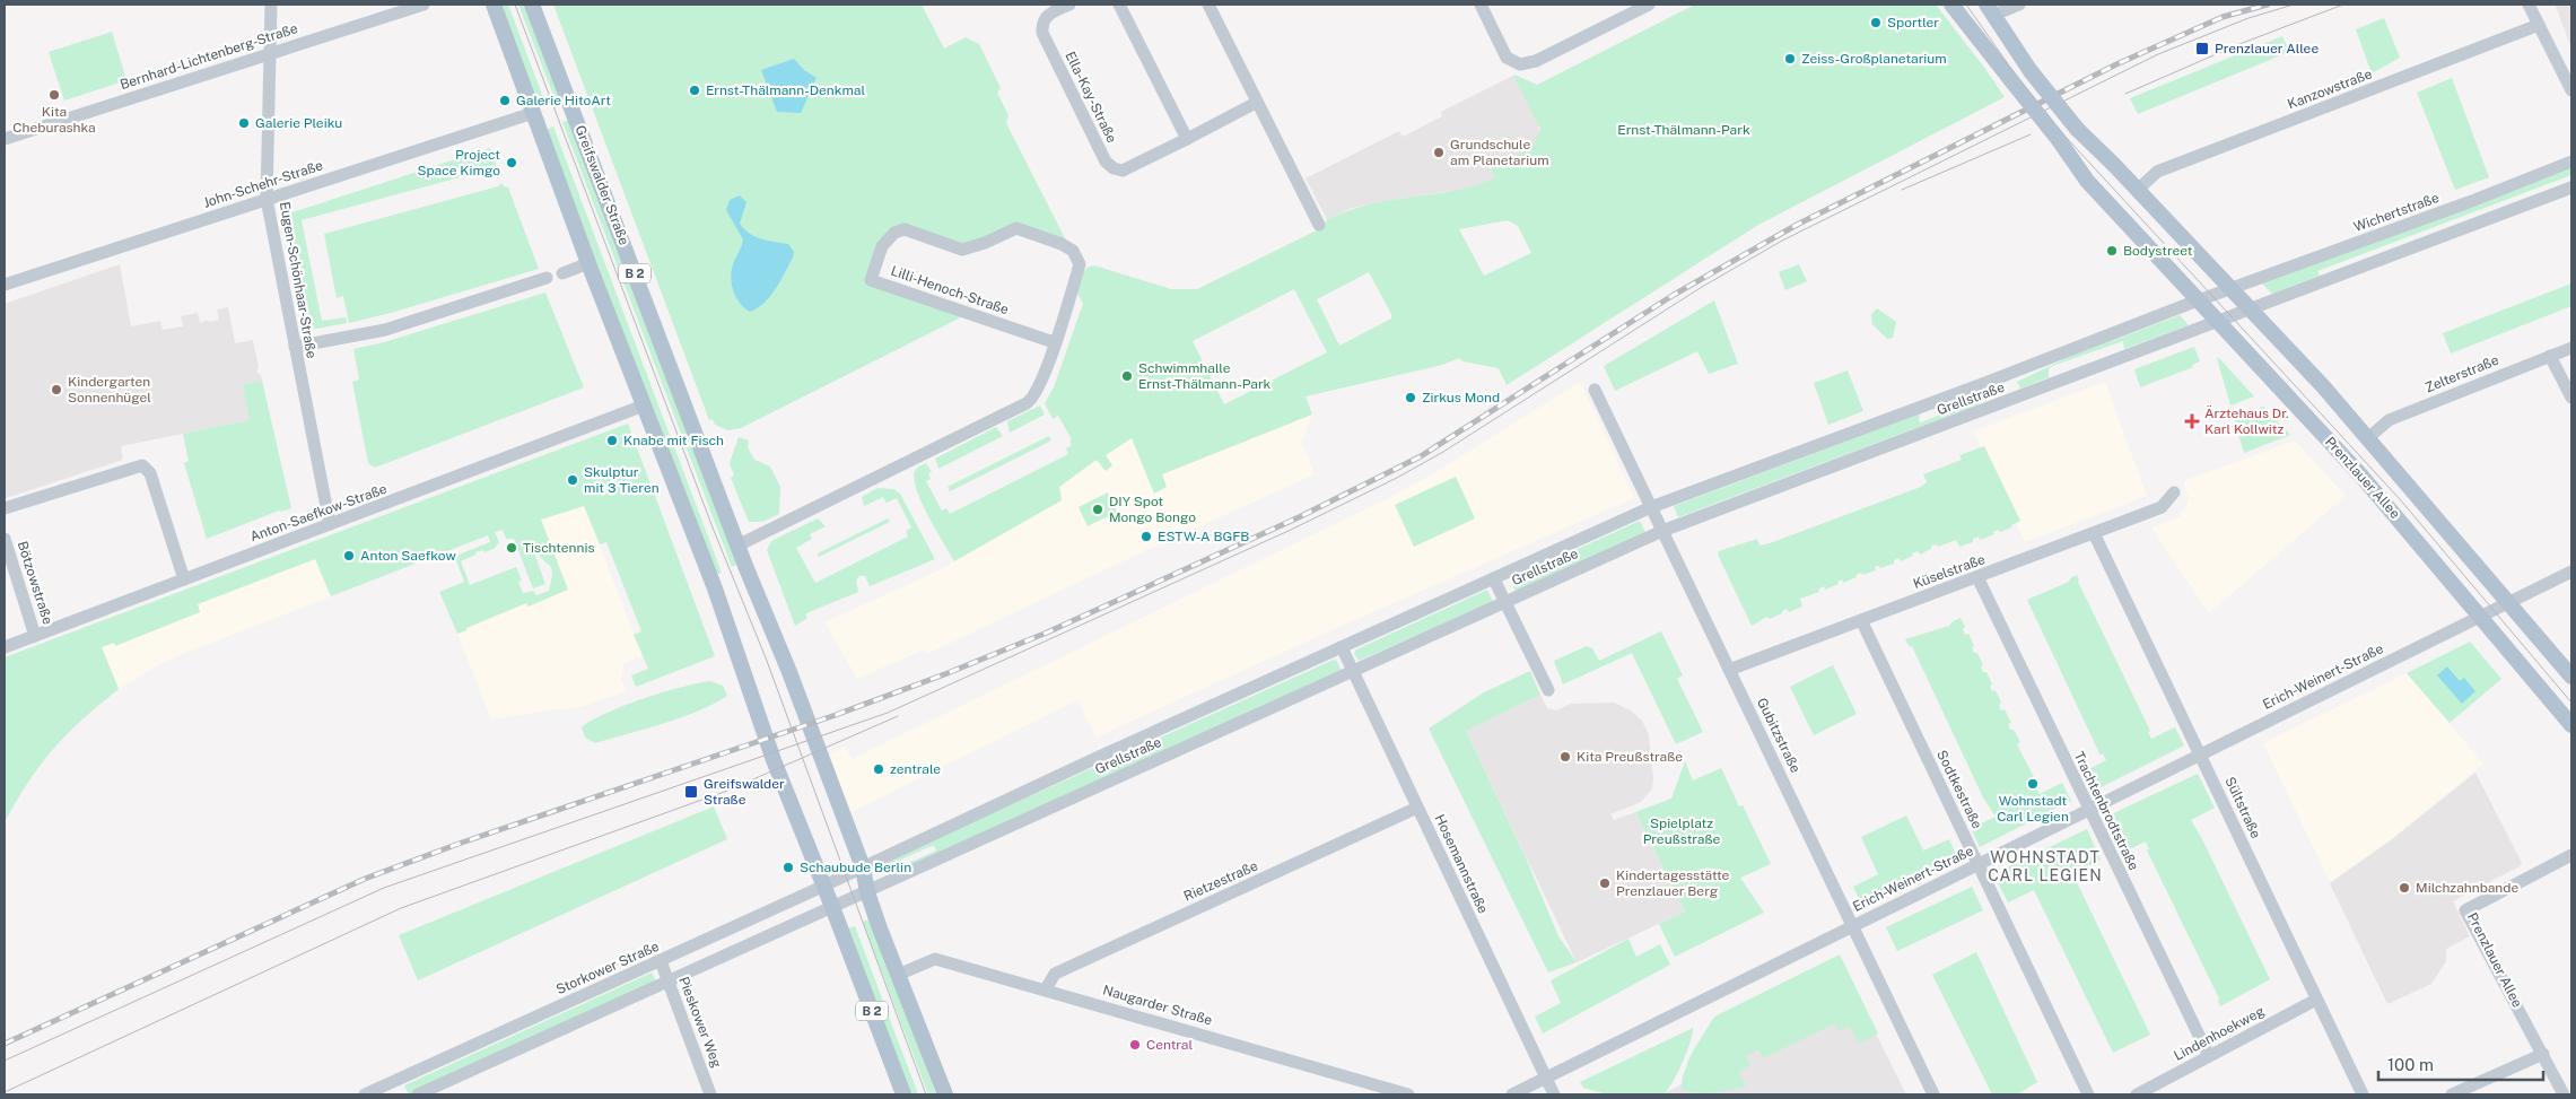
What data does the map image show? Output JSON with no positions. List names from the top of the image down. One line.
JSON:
{"streets":{"main road":["Greifswalder Straße","B 2","Prenzlauer Allee"],"street":["Bernhard-Lichtenberg-Straße","Kanzowstraße","Ella-Kay-Straße","John-Schehr-Straße","Wichertstraße","Eugen-Schönhaar-Straße","Lilli-Henoch-Straße","Zelterstraße","Grellstraße","Anton-Saefkow-Straße","Küselstraße","Bötzowstraße","Erich-Weinert-Straße","Gubitzstraße","Sodtkestraße","Sültstraße","Trachtenbrodtstraße","Hosemannstraße","Rietzestraße","Storkower Straße","Naugarder Straße","Pieskower Weg","Lindenhoekweg"]},"crossings":[["Bernhard-Lichtenberg-Straße","Eugen-Schönhaar-Straße"],["Kanzowstraße","Prenzlauer Allee"],["John-Schehr-Straße","B 2"],["John-Schehr-Straße","Eugen-Schönhaar-Straße"],["Greifswalder Straße","Lilli-Henoch-Straße"],["Greifswalder Straße","Grellstraße"],["Greifswalder Straße","Storkower Straße"],["Greifswalder Straße","Naugarder Straße"],["Wichertstraße","Grellstraße"],["Wichertstraße","Prenzlauer Allee"],["B 2","Anton-Saefkow-Straße"],["B 2","Storkower Straße"],["Eugen-Schönhaar-Straße","Anton-Saefkow-Straße"],["Zelterstraße","Prenzlauer Allee"],["Grellstraße","Prenzlauer Allee"],["Grellstraße","Gubitzstraße"],["Grellstraße","Hosemannstraße"],["Grellstraße","Storkower Straße"],["Prenzlauer Allee","Erich-Weinert-Straße"],["Anton-Saefkow-Straße","Bötzowstraße"],["Küselstraße","Gubitzstraße"],["Küselstraße","Sodtkestraße"],["Küselstraße","Sültstraße"],["Küselstraße","Trachtenbrodtstraße"],["Erich-Weinert-Straße","Gubitzstraße"],["Erich-Weinert-Straße","Sodtkestraße"],["Erich-Weinert-Straße","Sültstraße"],["Erich-Weinert-Straße","Trachtenbrodtstraße"],["Erich-Weinert-Straße","Hosemannstraße"],["Sültstraße","Lindenhoekweg"],["Trachtenbrodtstraße","Lindenhoekweg"],["Hosemannstraße","Rietzestraße"],["Rietzestraße","Naugarder Straße"],["Storkower Straße","Pieskower Weg"]],"districts":["WOHNSTADT CARL LEGIEN"],"parks":["Ernst-Thälmann-Park","Spielplatz Preußstraße"],"places":{"other":["Sportler","Zeiss-Großplanetarium","Ernst-Thälmann-Denkmal","Kita Cheburashka","Galerie HitoArt","Galerie Pleiku","Grundschule am Planetarium","Project Space Kimgo","Bodystreet","Schwimmhalle Ernst-Thälmann-Park","Kindergarten Sonnenhügel","Zirkus Mond","Knabe mit Fisch","Skulptur mit 3 Tieren","DIY Spot Mongo Bongo","ESTW-A BGFB","Tischtennis","Anton Saefkow","Kita Preußstraße","zentrale","Wohnstadt Carl Legien","Schaubude Berlin","Kindertagesstätte Prenzlauer Berg","Milchzahnbande","Central"],"transit":["Prenzlauer Allee","Greifswalder Straße"],"health":["Ärztehaus Dr. Karl Kollwitz"]},"scale_bar":"100 m"}
